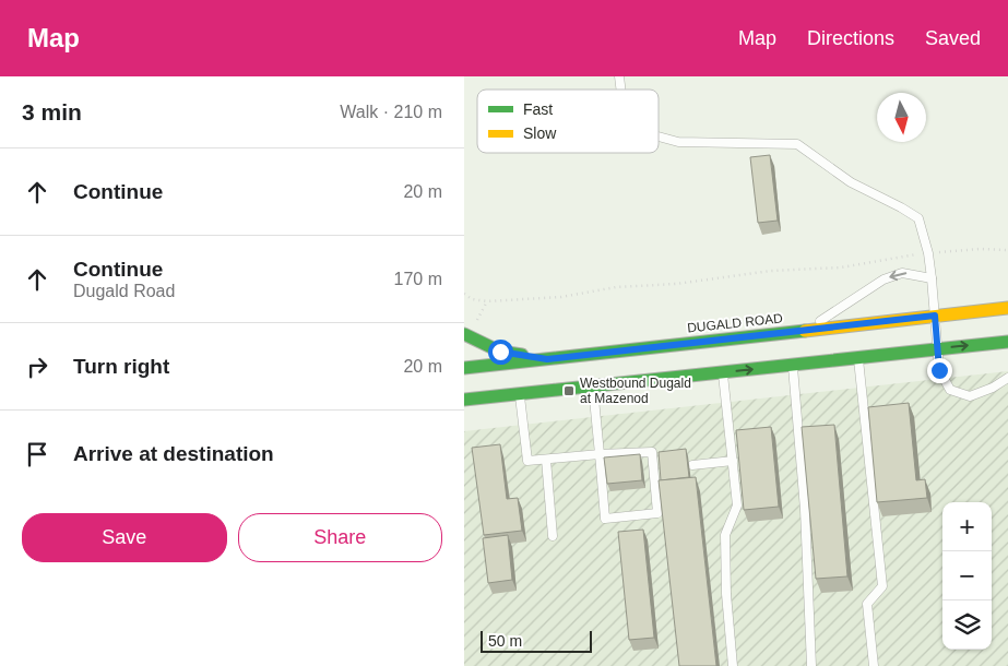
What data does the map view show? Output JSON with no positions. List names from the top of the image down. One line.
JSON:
{"streets":{"main road":["DUGALD ROAD"]},"places":{"transit":["Westbound Dugald at Mazenod"]},"legend":["Fast","Slow"],"scale_bar":"50 m","north":"bottom","page":{"header":"Map","nav":["Map","Directions","Saved"],"heading":["3 min","Walk · 210 m"],"list":[["Continue","20 m"],["Continue","Dugald Road","170 m"],["Turn right","20 m"],"Arrive at destination"],"buttons":["Save","Share"],"map_buttons":["+","−"],"scale":"50 m"}}
